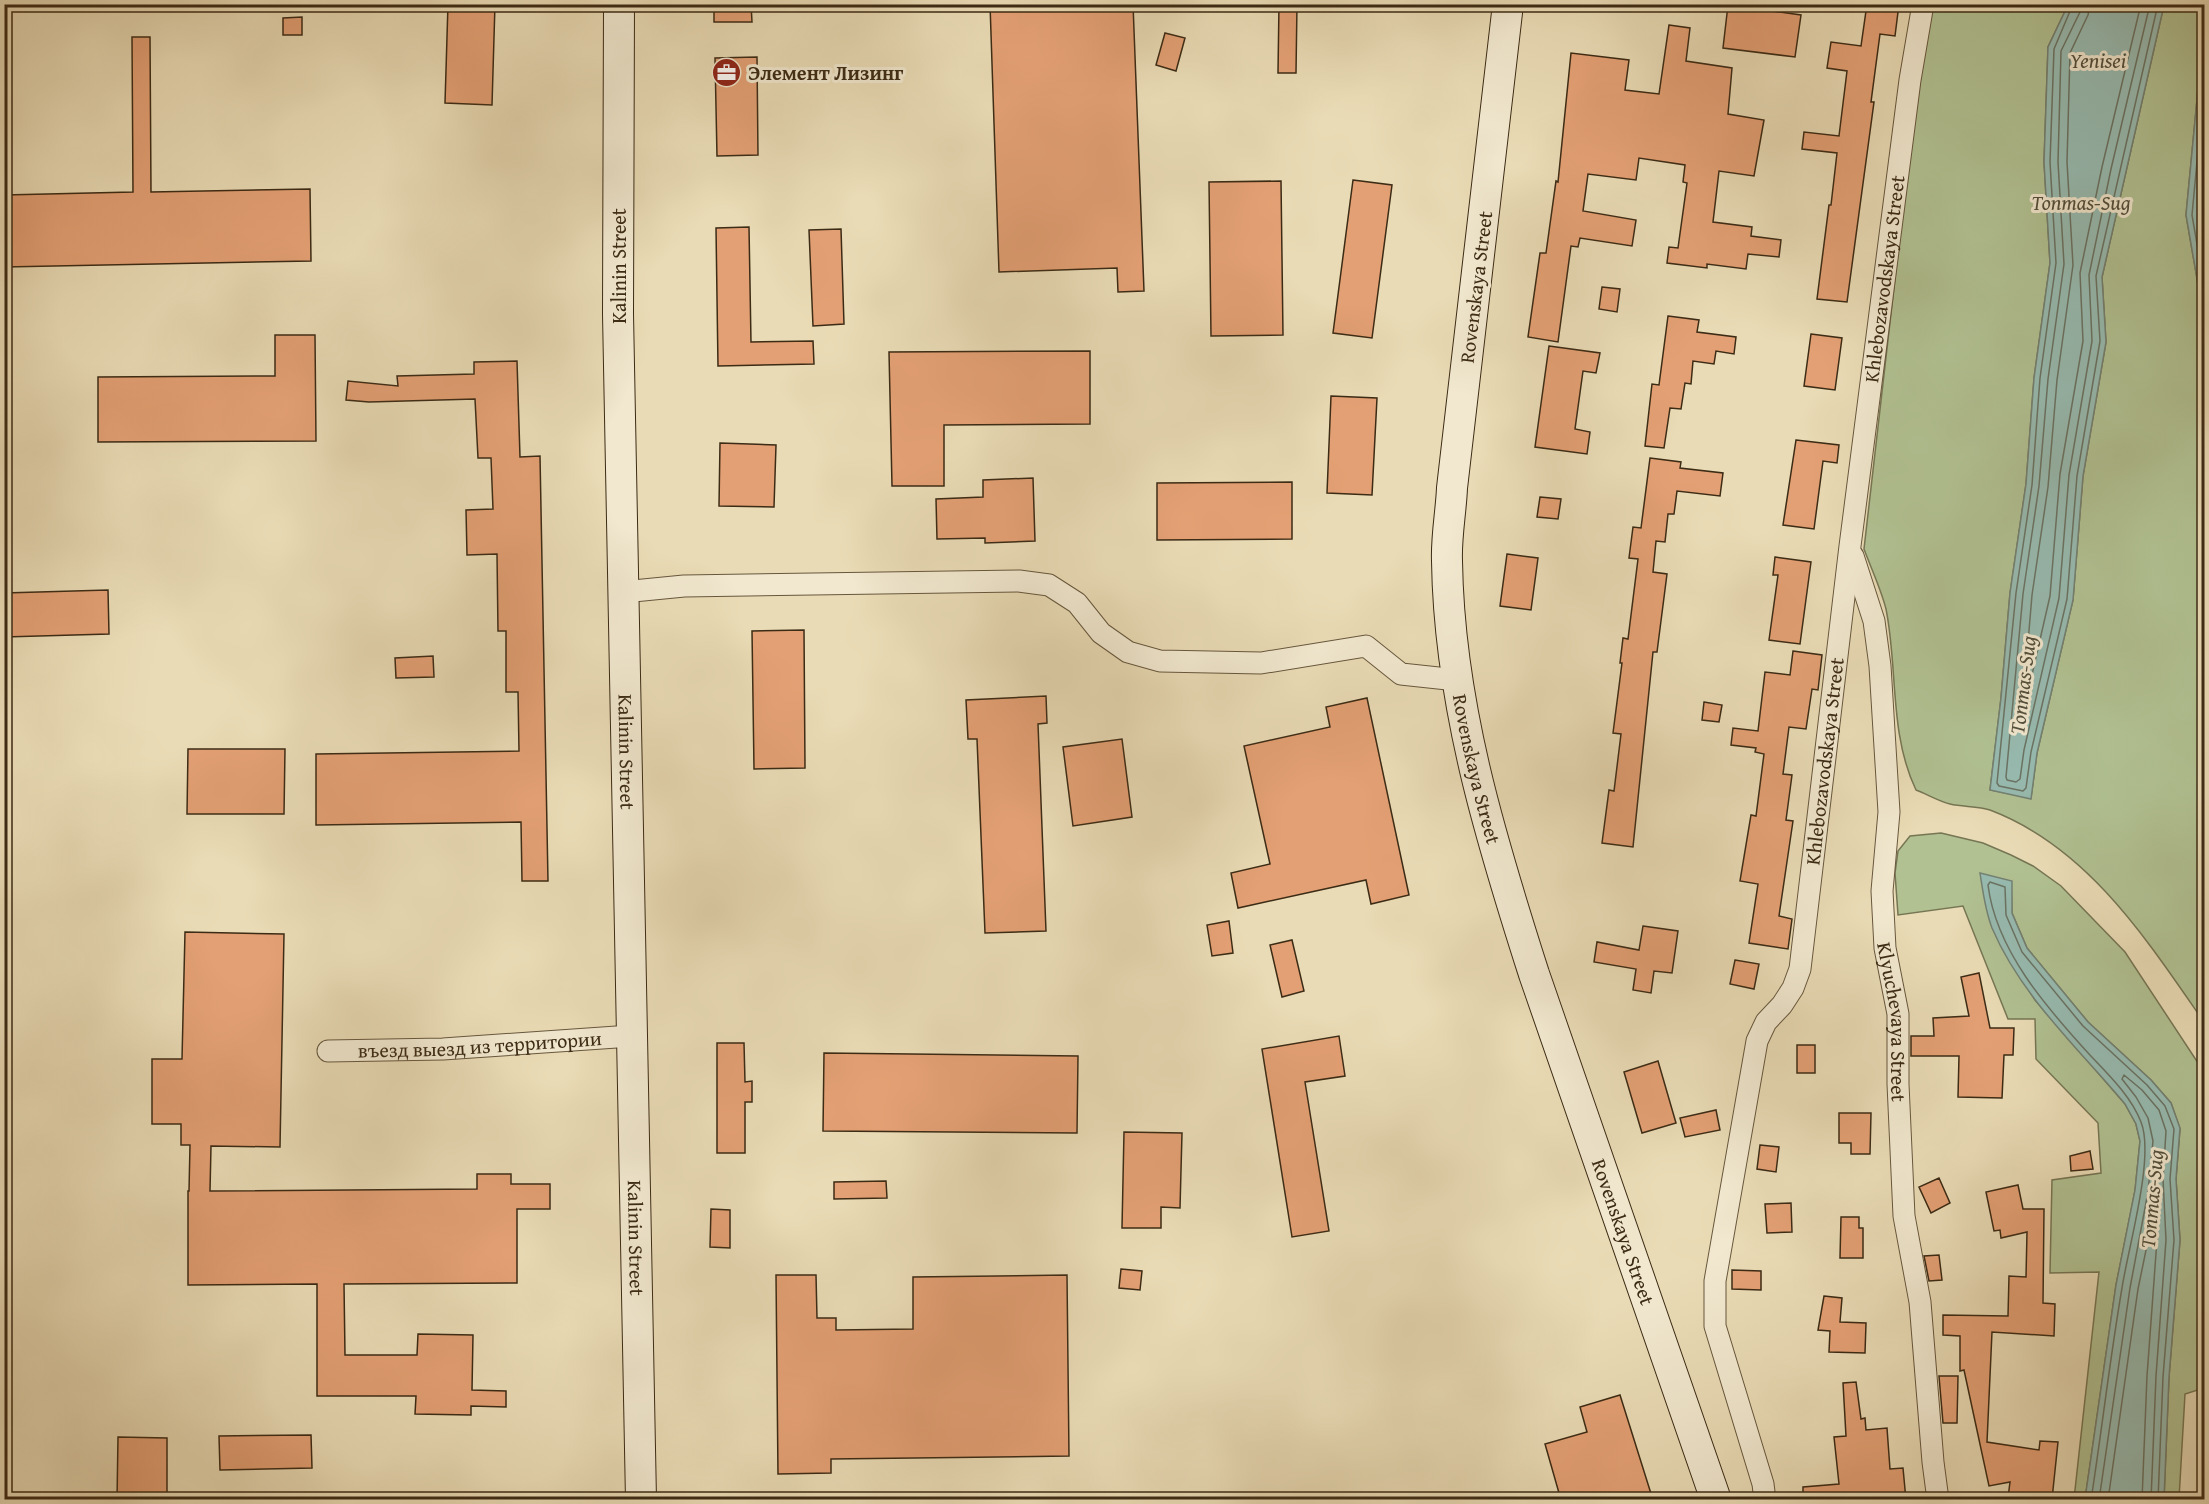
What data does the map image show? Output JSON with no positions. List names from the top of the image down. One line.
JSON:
{"streets":{"main road":["Kalinin Street","Rovenskaya Street"],"street":["Khlebozavodskaya Street","Klyuchevaya Street","въезд выезд из территории"]},"crossings":[["Kalinin Street","въезд выезд из территории"],["Khlebozavodskaya Street","Klyuchevaya Street"]],"water":["Yenisei","Tonmas-Sug"],"places":{"office":["Элемент Лизинг"]}}
